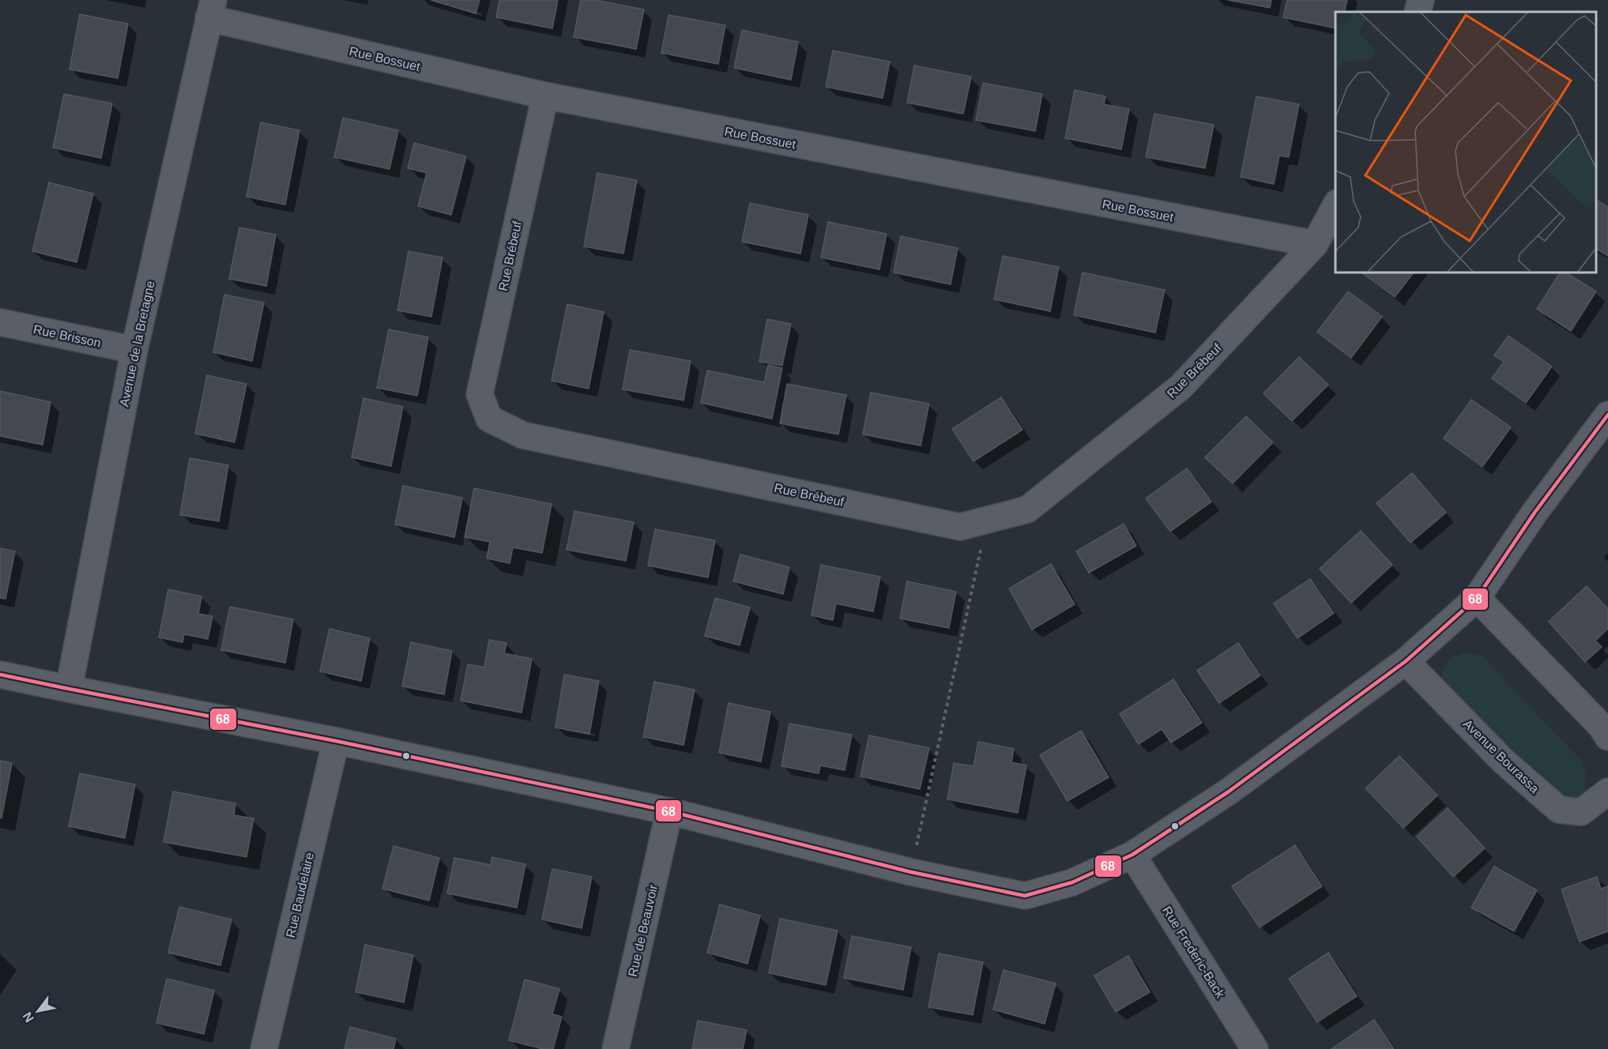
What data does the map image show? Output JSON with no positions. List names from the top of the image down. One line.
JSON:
{"streets":{"street":["Rue Bossuet","Rue Brébeuf","Rue Brisson","Avenue de la Bretagne","Avenue Bourassa","Rue Baudelaire","Rue de Beauvoir","Rue Frederic-Back"]},"crossings":[["Rue Bossuet","Rue Brébeuf"],["Rue Bossuet","Avenue de la Bretagne"],["Rue Brisson","Avenue de la Bretagne"]],"lines":["transit line 68"],"north":"bottom left"}
